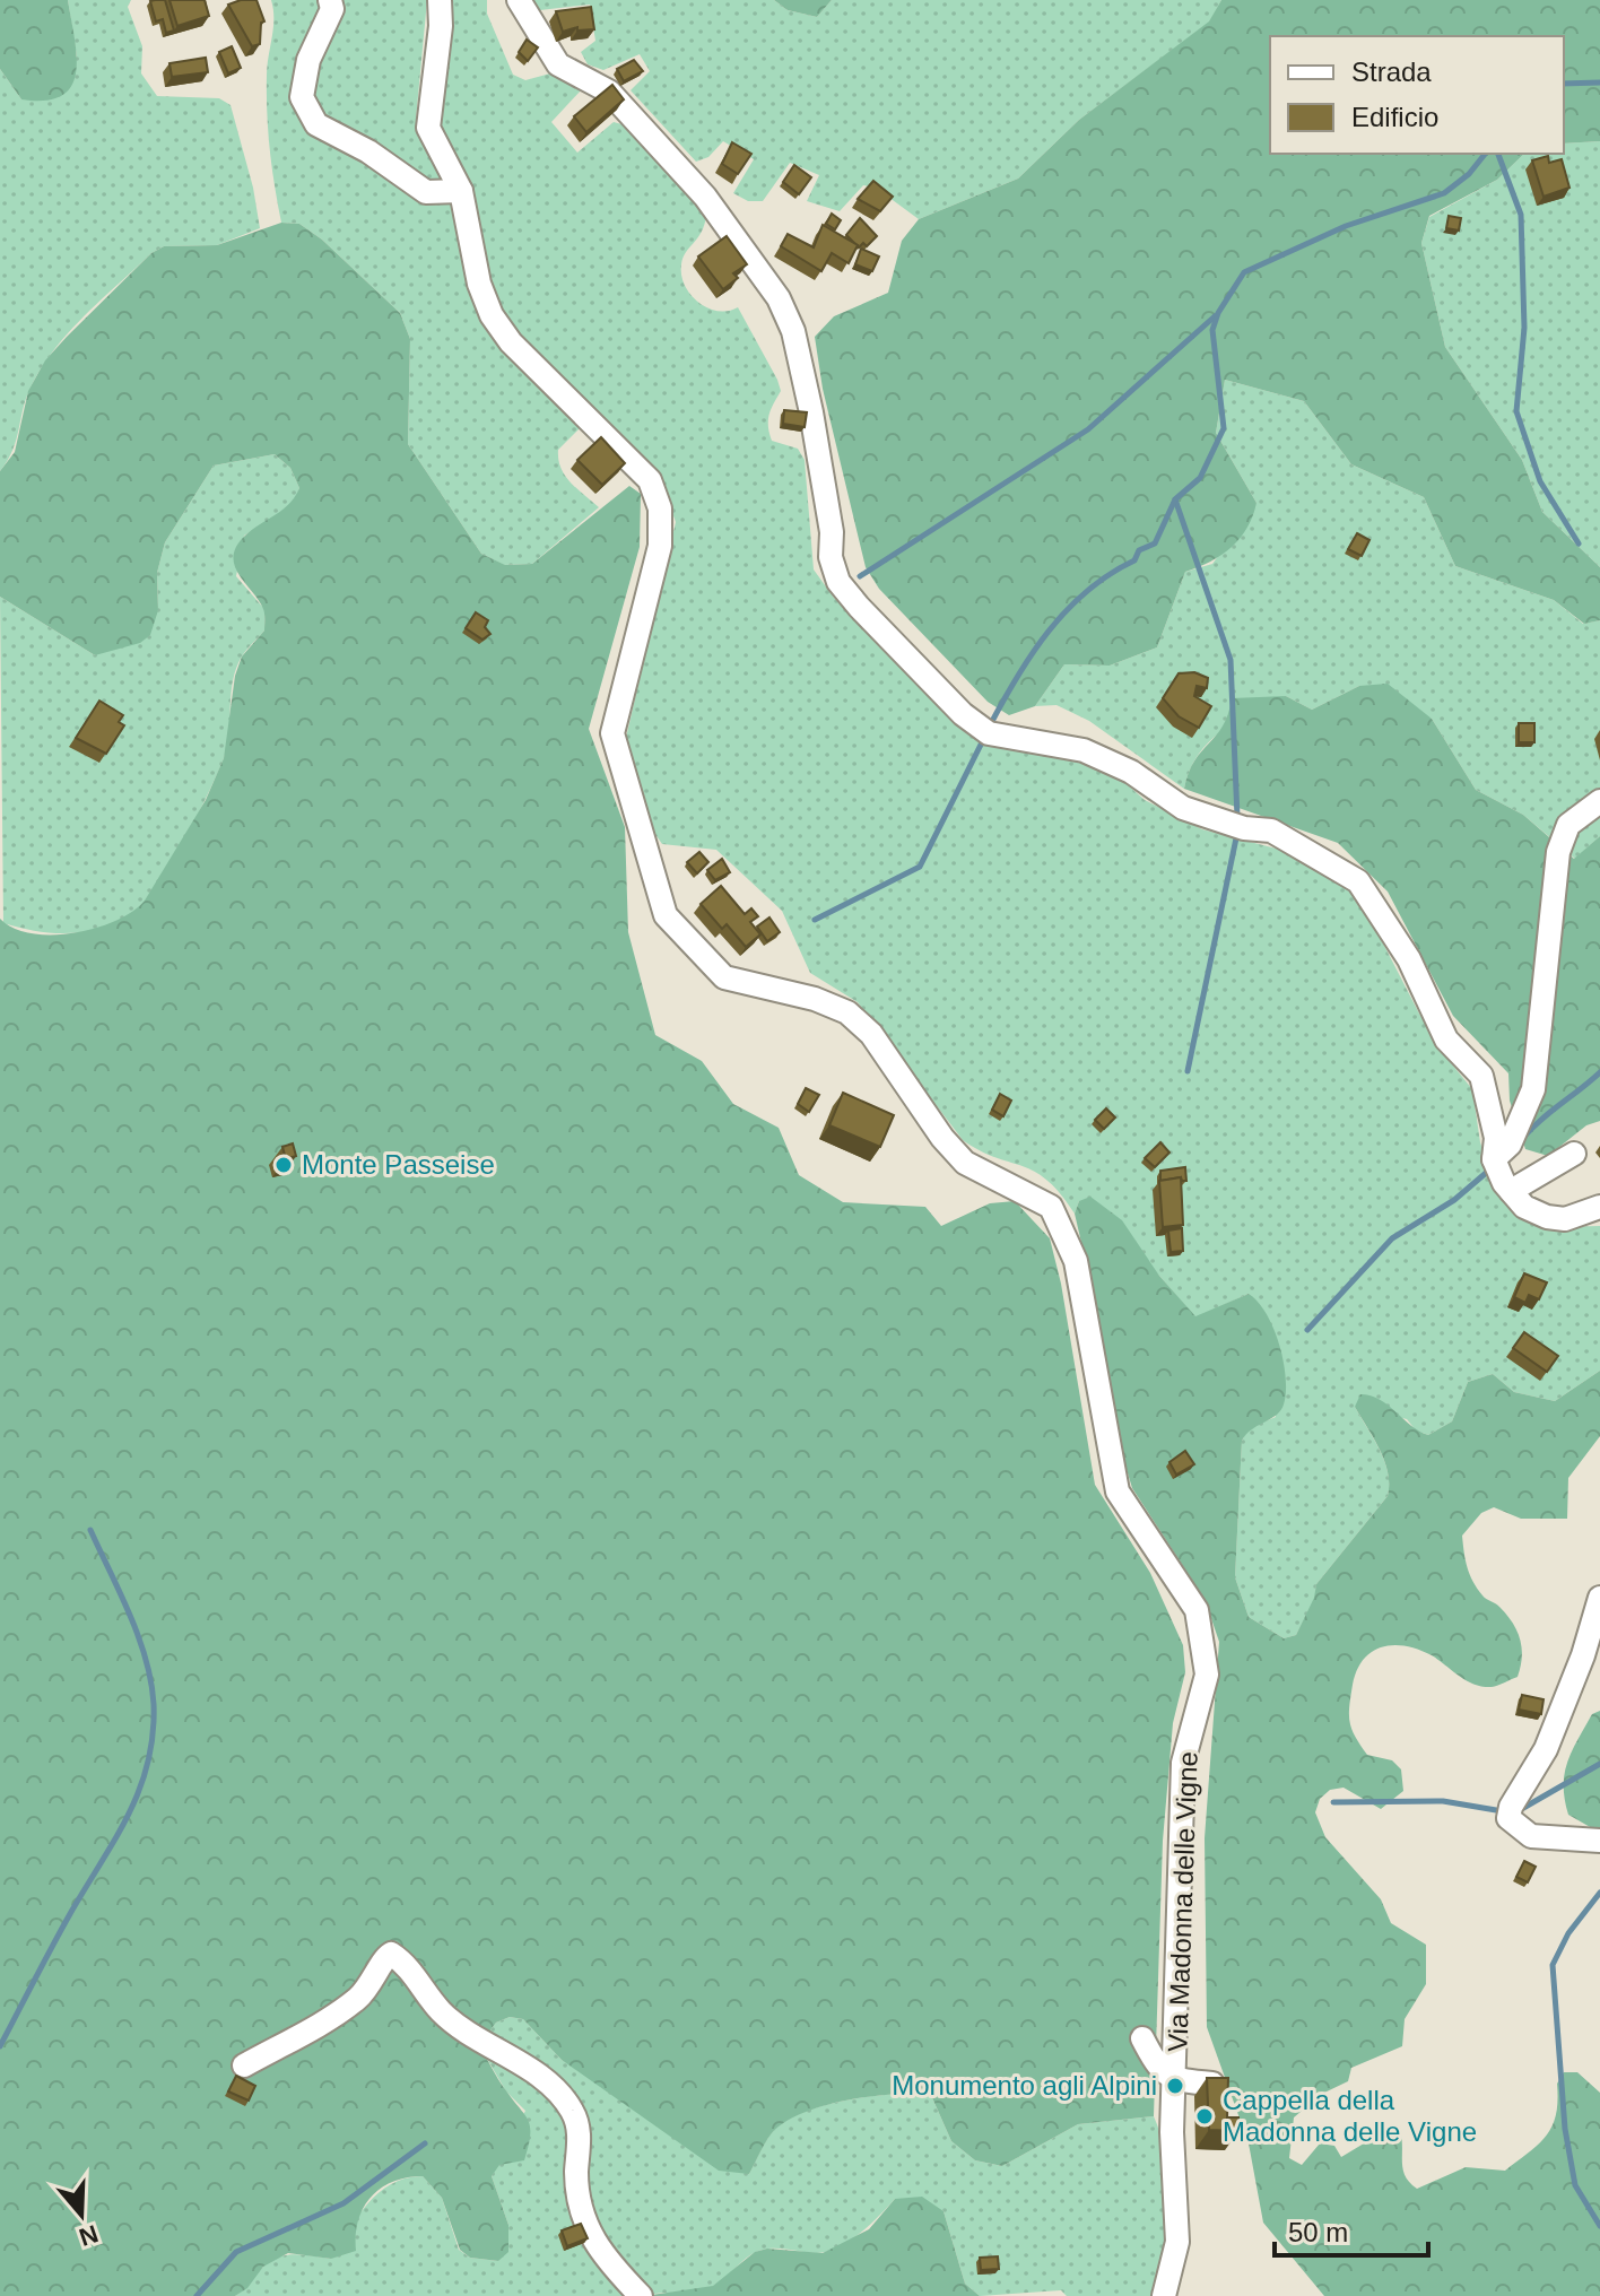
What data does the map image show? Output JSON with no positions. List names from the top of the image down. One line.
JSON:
{"streets":{"street":["Via Madonna delle Vigne"]},"places":["Monte Passeise","Monumento agli Alpini","Cappella della Madonna delle Vigne"],"legend":["Strada","Edificio"],"scale_bar":"50 m","north":"bottom"}
